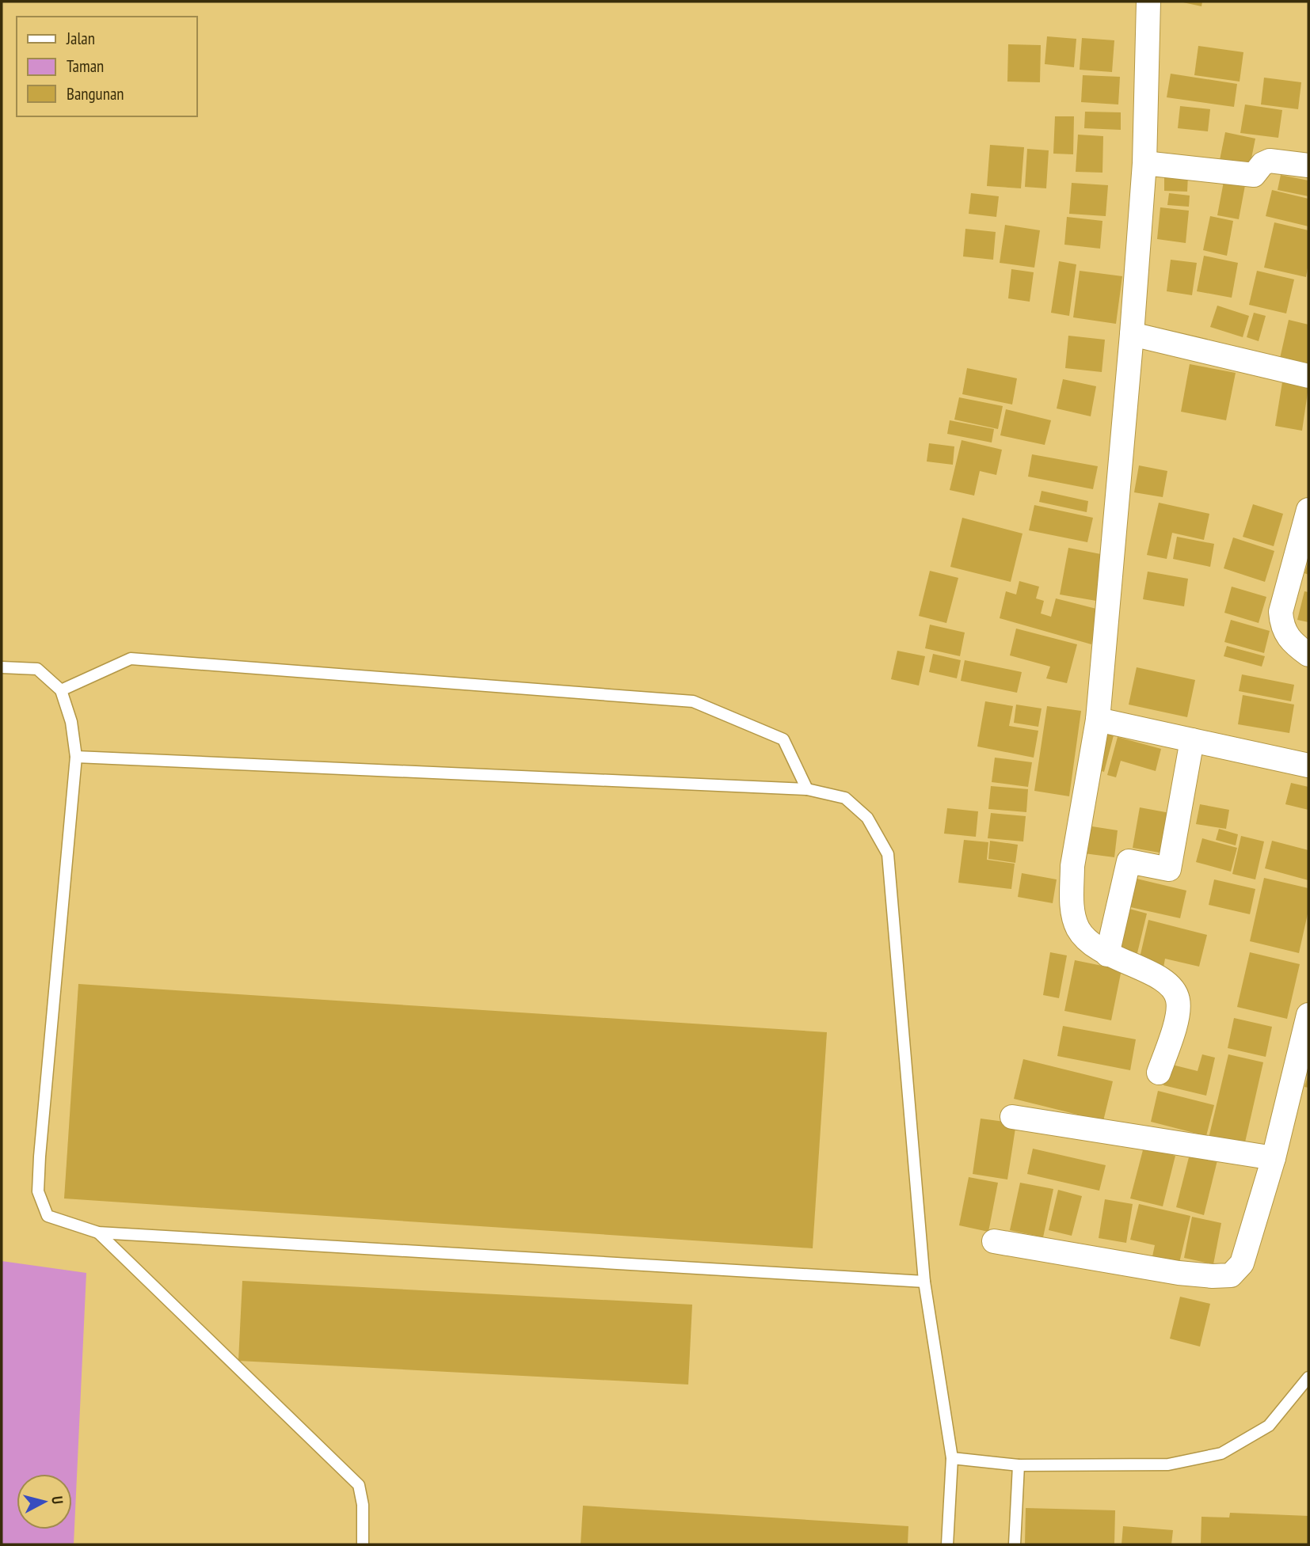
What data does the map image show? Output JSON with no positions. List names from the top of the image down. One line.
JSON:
{"legend":["Jalan","Taman","Bangunan"],"north":"right"}
